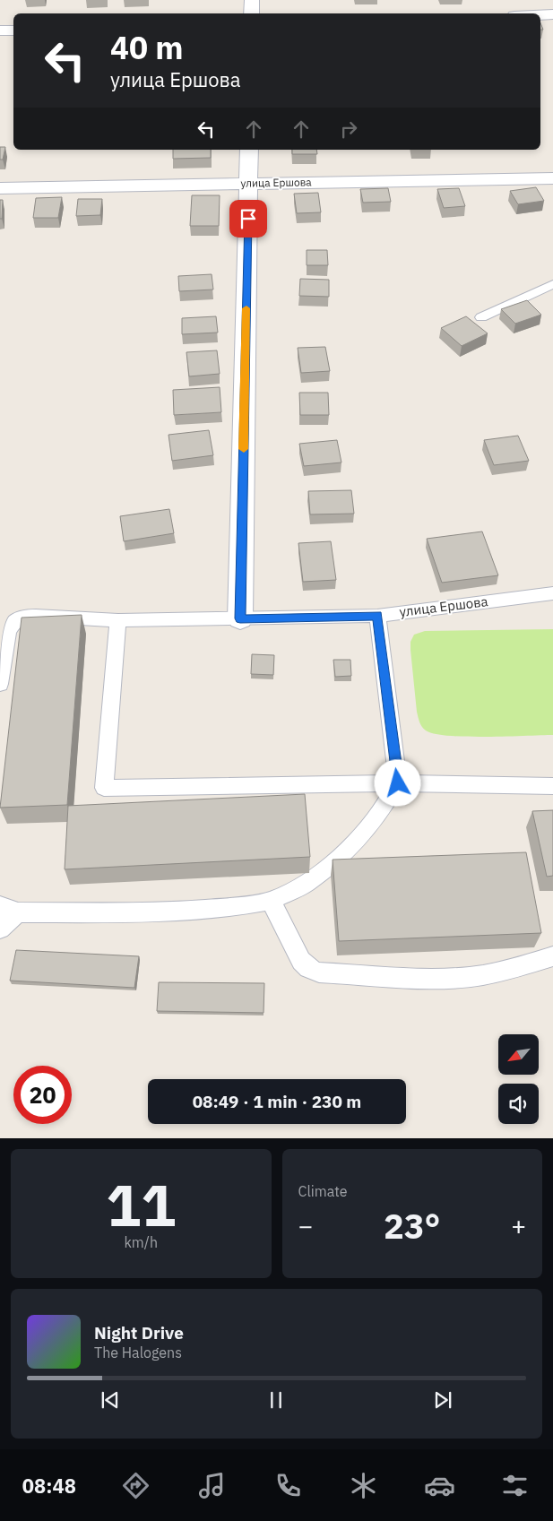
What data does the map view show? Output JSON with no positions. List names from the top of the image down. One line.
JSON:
{"streets":{"street":["улица Ершова"]},"north":"bottom left","page":{"turn":["40 m","улица Ершова"],"limit":"20","trip":"08:49 · 1 min · 230 m","tile":[["11","km/h"],"Climate"],"heat":["−","23°","+"],"song":["Night Drive","The Halogens"],"tabs":"08:48"}}
